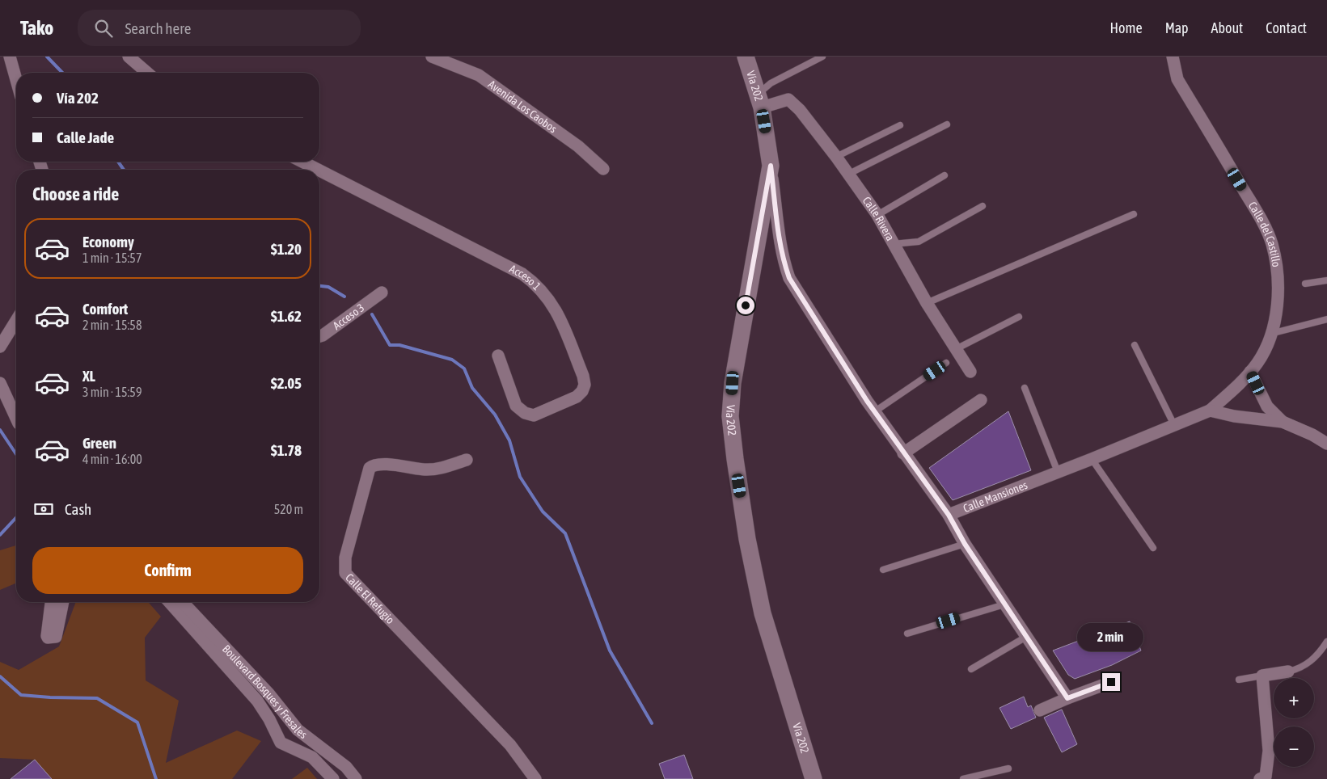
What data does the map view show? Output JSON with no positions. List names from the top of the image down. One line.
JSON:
{"streets":{"main road":["Vía 202"],"street":["Avenida Los Caobos","Calle Rivera","Calle del Castillo","Acceso 1","Acceso 3","Calle Mansiones","Calle El Refugio","Boulevard Bosques y Fresales"]},"crossings":[["Vía 202","Calle Rivera"],["Calle del Castillo","Calle Mansiones"]],"page":{"header":"Tako","search":"Search here","nav":["Home","Map","About","Contact"],"banner":["Vía 202","Calle Jade"],"heading":"Choose a ride","list":[{"name":"Economy","note":"1 min · 15:57","value":"$1.20"},{"name":"Comfort","note":"2 min · 15:58","value":"$1.62"},{"name":"XL","note":"3 min · 15:59","value":"$2.05"},{"name":"Green","note":"4 min · 16:00","value":"$1.78"}],"pay":["Cash","520 m"],"buttons":"Confirm","bubble":"2 min","map_buttons":["+","−"]}}
